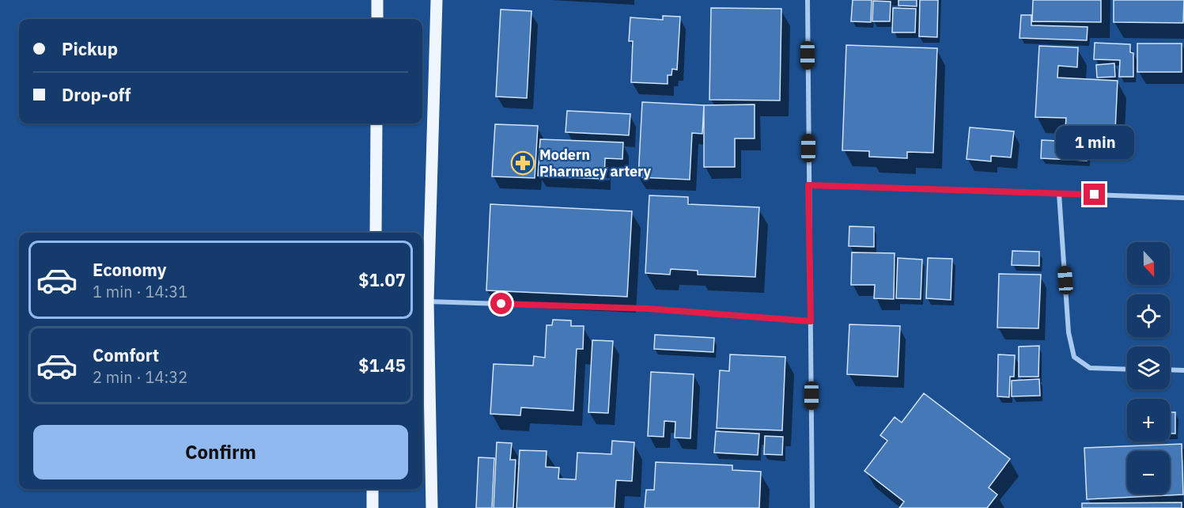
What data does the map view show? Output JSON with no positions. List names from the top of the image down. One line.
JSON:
{"places":{"pharmacy":["Modern Pharmacy artery"]},"north":"bottom","page":{"banner":["Pickup","Drop-off"],"bubble":"1 min","list":[{"name":"Economy","note":"1 min · 14:31","value":"$1.07"},{"name":"Comfort","note":"2 min · 14:32","value":"$1.45"}],"map_buttons":["+","−"],"buttons":"Confirm"}}
